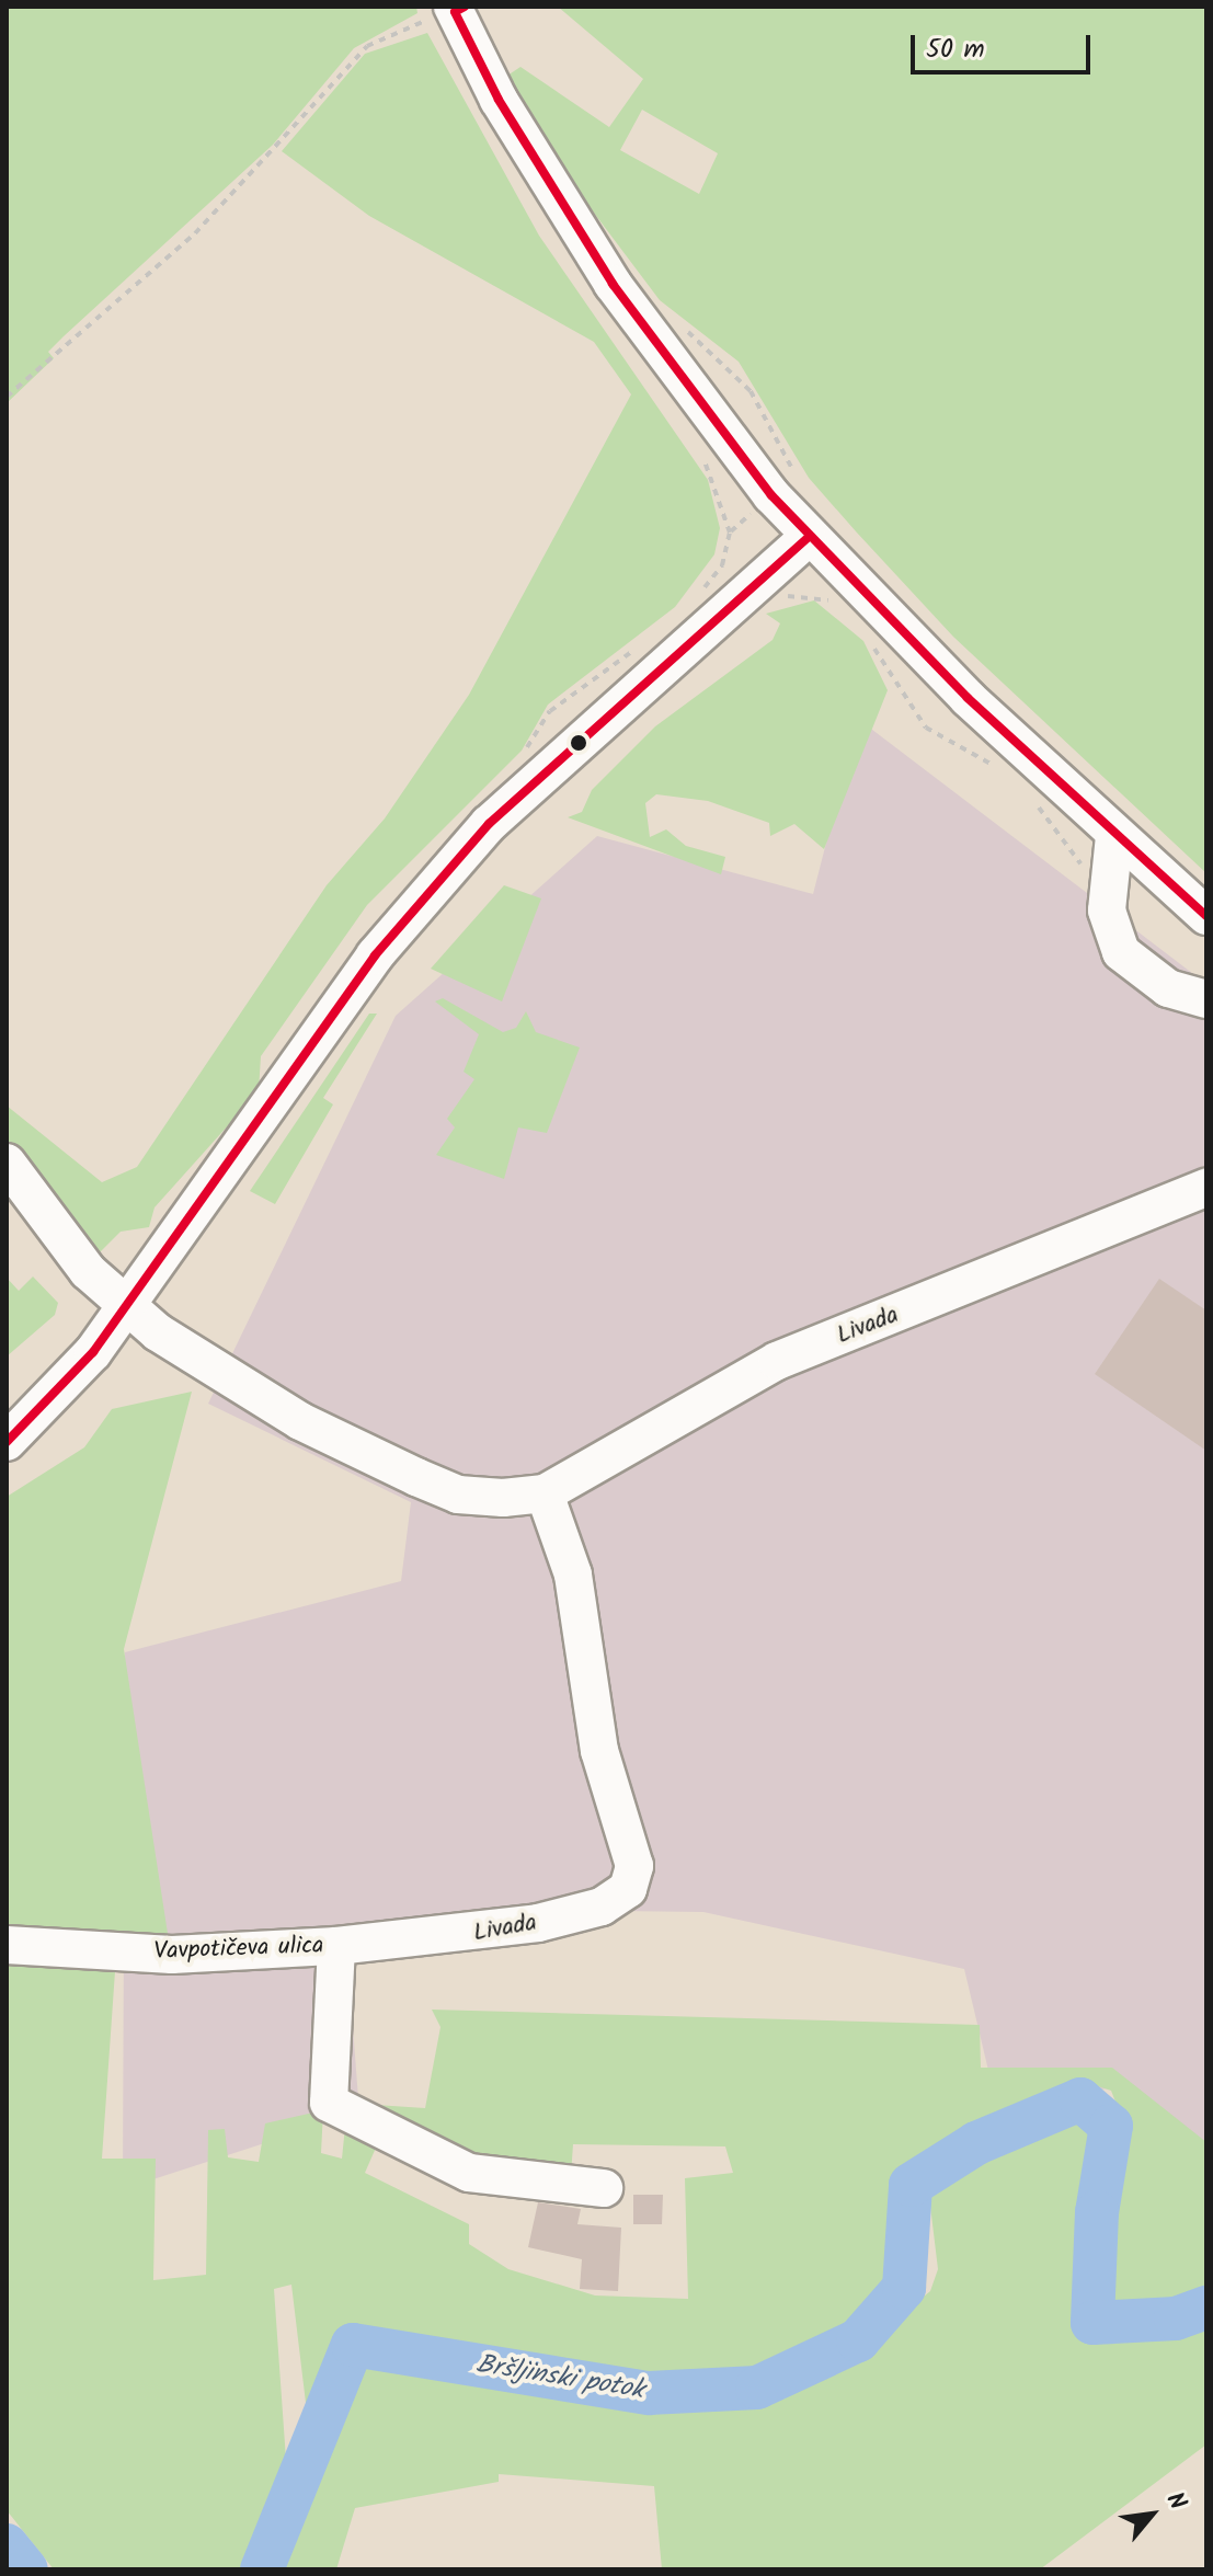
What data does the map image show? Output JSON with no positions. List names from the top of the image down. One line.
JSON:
{"streets":{"street":["Livada","Vavpotičeva ulica"]},"crossings":[["Livada","Vavpotičeva ulica"]],"water":["Bršljinski potok"],"scale_bar":"50 m","north":"top right"}
